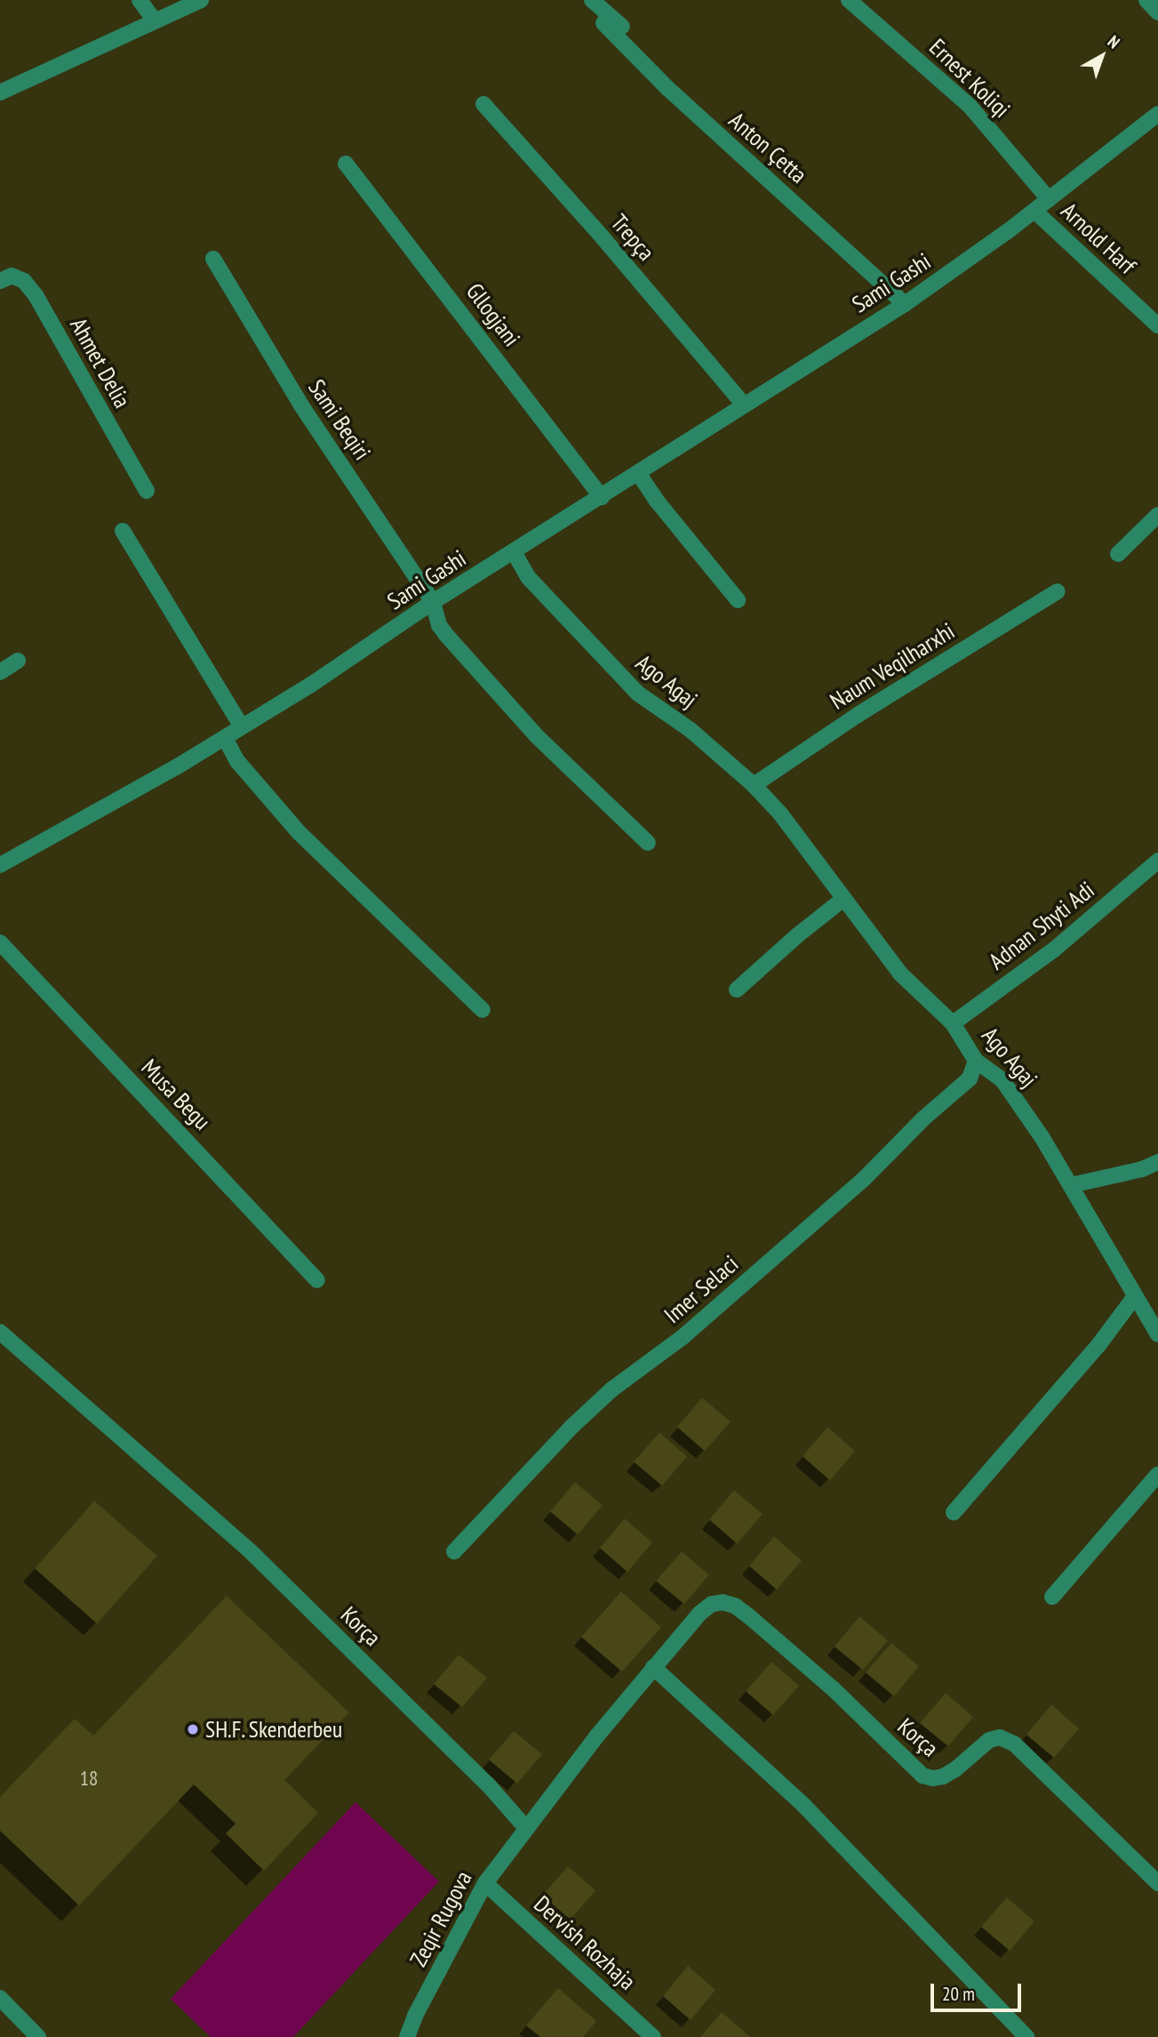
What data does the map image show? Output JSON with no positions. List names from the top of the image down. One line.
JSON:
{"streets":{"street":["Ernest Koliqi","Anton Çetta","Trepça","Arnold Harf","Sami Gashi","Gllogjani","Ahmet Delia","Sami Beqiri","Naum Veqilharxhi","Ago Agaj","Adnan Shyti Adi","Musa Begu","Imer Selaci","Korça","Zeqir Rugova","Dervish Rozhaja"]},"crossings":[["Ernest Koliqi","Sami Gashi"],["Anton Çetta","Sami Gashi"],["Trepça","Sami Gashi"],["Arnold Harf","Sami Gashi"],["Sami Gashi","Gllogjani"],["Sami Gashi","Sami Beqiri"],["Sami Gashi","Ago Agaj"],["Naum Veqilharxhi","Ago Agaj"],["Ago Agaj","Adnan Shyti Adi"],["Ago Agaj","Imer Selaci"],["Korça","Zeqir Rugova"],["Zeqir Rugova","Dervish Rozhaja"]],"places":["SH.F. Skenderbeu"],"house_numbers":["18"],"scale_bar":"20 m","north":"top right"}
